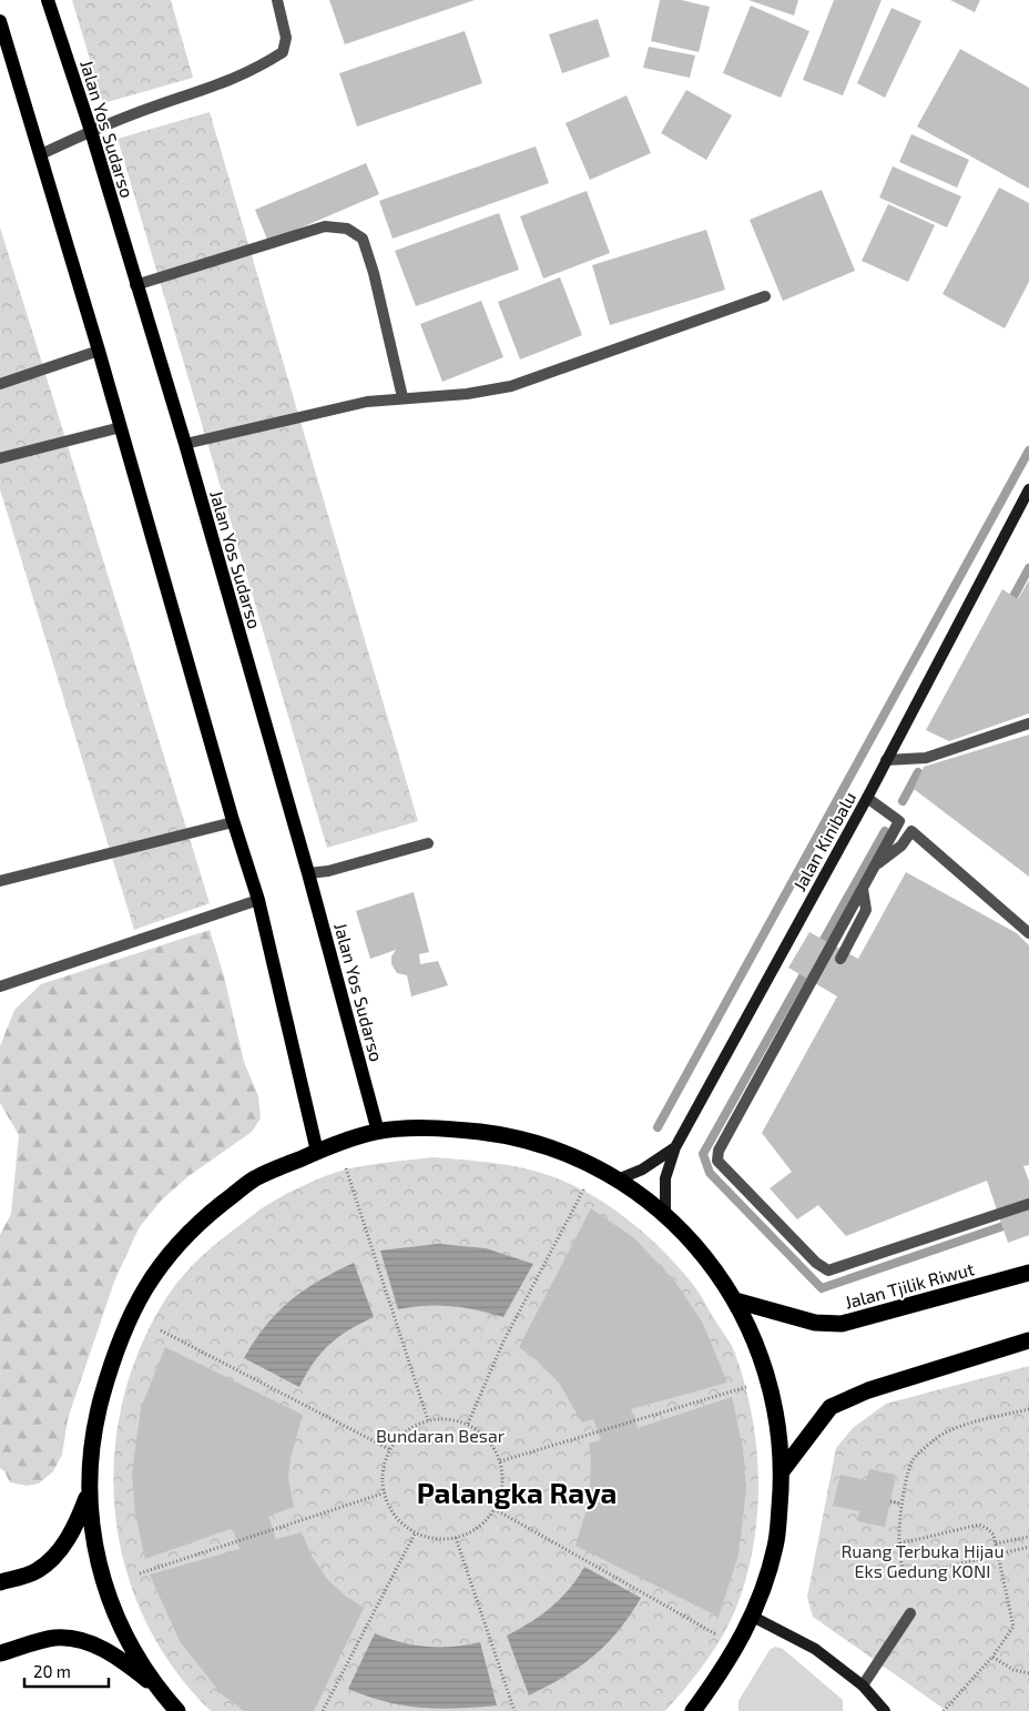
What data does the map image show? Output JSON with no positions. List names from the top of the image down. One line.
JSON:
{"streets":{"highway":["Jalan Tjilik Riwut"],"main road":["Jalan Yos Sudarso"],"street":["Jalan Kinibalu"]},"districts":["Palangka Raya"],"parks":["Bundaran Besar","Ruang Terbuka Hijau Eks Gedung KONI"],"scale_bar":"20 m"}
